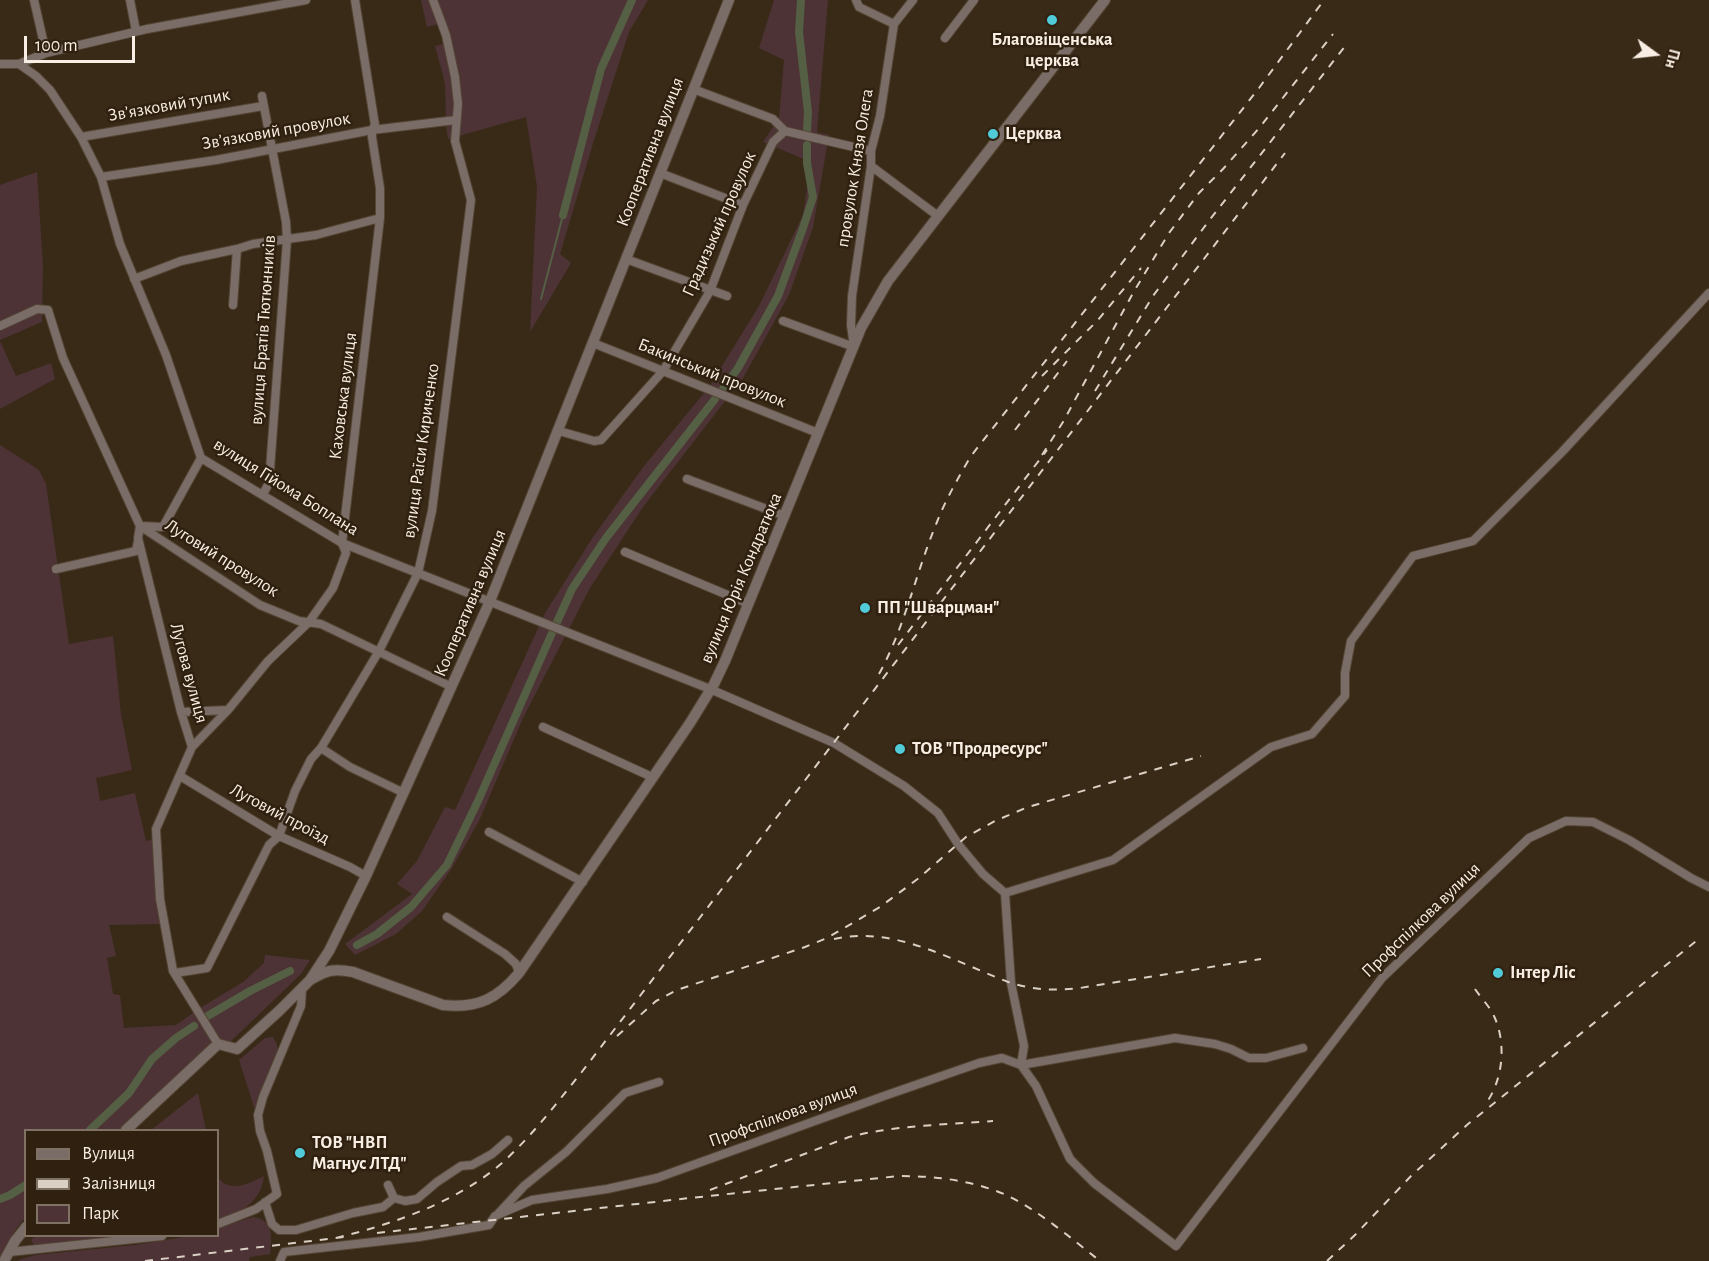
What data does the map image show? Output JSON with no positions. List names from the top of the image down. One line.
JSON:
{"streets":{"street":["Звʼязковий тупик","Звʼязковий провулок","Кооперативна вулиця","провулок Князя Олега","Градизький провулок","вулиця Братів Тютюнників","Бакинський провулок","Каховська вулиця","вулиця Раїси Кириченко","вулиця Гійома Боплана","Луговий провулок","вулиця Юрія Кондратюка","Лугова вулиця","Луговий проїзд","Профспілкова вулиця"]},"crossings":[["Звʼязковий тупик","вулиця Братів Тютюнників"],["Звʼязковий тупик","вулиця Гійома Боплана"],["Звʼязковий провулок","вулиця Братів Тютюнників"],["Звʼязковий провулок","Каховська вулиця"],["Звʼязковий провулок","вулиця Раїси Кириченко"],["Звʼязковий провулок","вулиця Гійома Боплана"],["Кооперативна вулиця","Градизький провулок"],["Кооперативна вулиця","Бакинський провулок"],["Кооперативна вулиця","вулиця Гійома Боплана"],["Кооперативна вулиця","Луговий провулок"],["Кооперативна вулиця","Лугова вулиця"],["Кооперативна вулиця","Луговий проїзд"],["провулок Князя Олега","вулиця Юрія Кондратюка"],["Градизький провулок","Бакинський провулок"],["вулиця Братів Тютюнників","вулиця Гійома Боплана"],["Бакинський провулок","вулиця Юрія Кондратюка"],["Каховська вулиця","вулиця Гійома Боплана"],["Каховська вулиця","Луговий провулок"],["Каховська вулиця","Лугова вулиця"],["вулиця Раїси Кириченко","вулиця Гійома Боплана"],["вулиця Раїси Кириченко","Луговий провулок"],["вулиця Раїси Кириченко","Лугова вулиця"],["вулиця Раїси Кириченко","Луговий проїзд"],["вулиця Гійома Боплана","вулиця Юрія Кондратюка"],["Луговий провулок","Лугова вулиця"],["Лугова вулиця","Луговий проїзд"]],"places":["Благовіщенська церква","Церква","ПП \"Шварцман\"","ТОВ \"Продресурс\"","Інтер Ліс","ТОВ \"НВП Магнус ЛТД\""],"legend":["Вулиця","Залізниця","Парк"],"scale_bar":"100 m","north":"right"}
